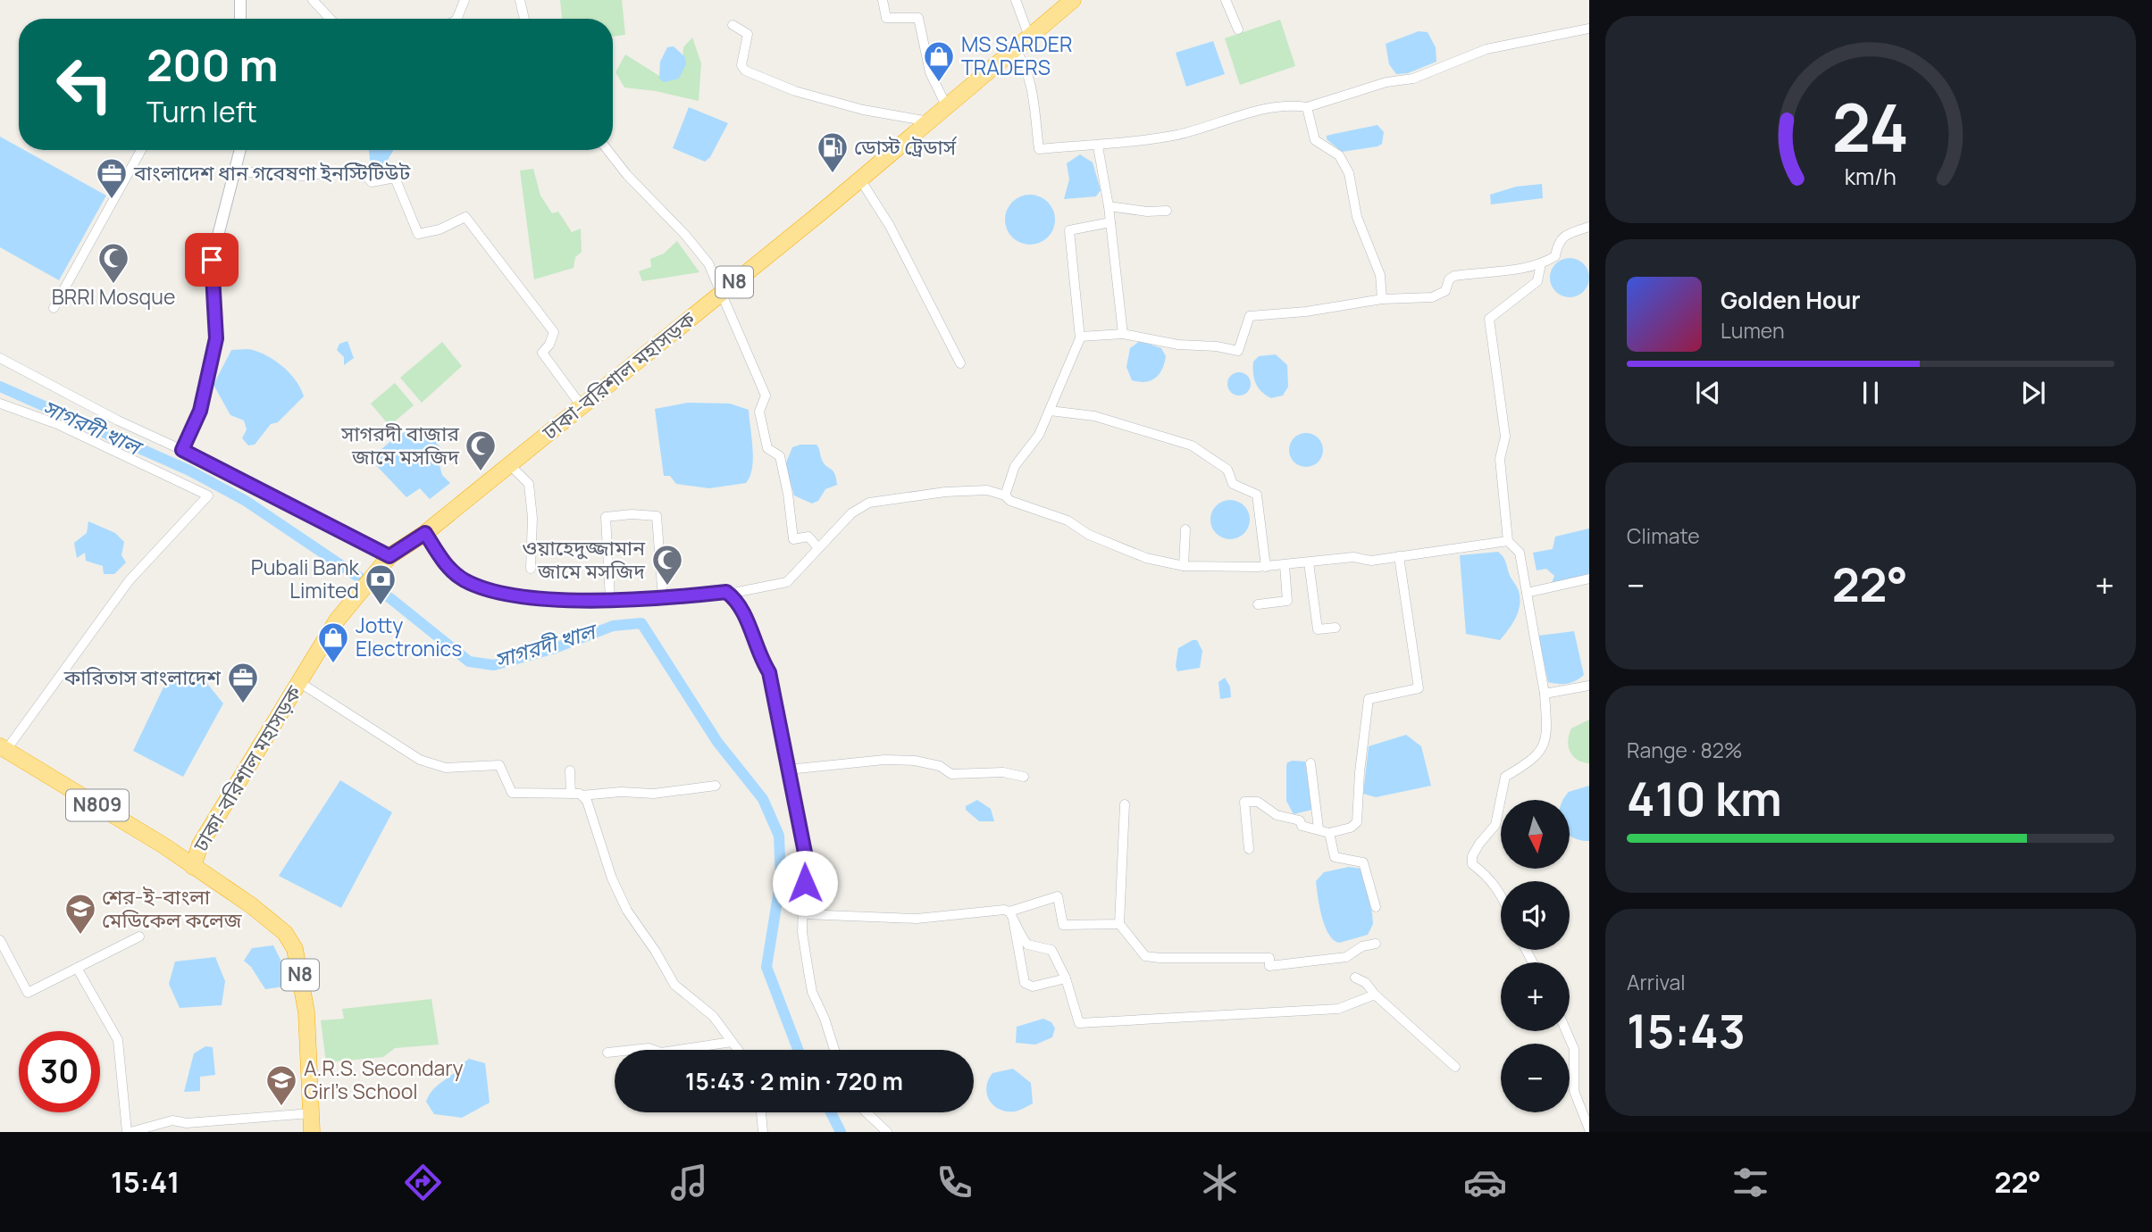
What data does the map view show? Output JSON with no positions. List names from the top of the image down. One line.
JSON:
{"streets":{"highway":["N8","ঢাকা-বরিশাল মহাসড়ক","N809"]},"crossings":[["N8","ঢাকা-বরিশাল মহাসড়ক"],["N8","N809"],["ঢাকা-বরিশাল মহাসড়ক","N809"]],"water":["সাগরদী খাল"],"places":{"shop":["MS SARDER TRADERS","Jotty Electronics"],"fuel station":["ডোস্ট ট্রেডার্স"],"office":["বাংলাদেশ ধান গবেষণা ইনস্টিটিউট","কারিতাস বাংলাদেশ"],"mosque":["BRRI Mosque","সাগরদী বাজার জামে মসজিদ","ওয়াহেদুজ্জামান জামে মসজিদ"],"bank":["Pubali Bank Limited"],"school or university":["শের-ই-বাংলা মেডিকেল কলেজ","A.R.S. Secondary Girl's School"]},"north":"bottom","page":{"turn":["200 m","Turn left"],"song":["Golden Hour","Lumen"],"tile":["Climate",["Range · 82%","410 km"],["Arrival","15:43"]],"heat":["−","22°","+"],"map_buttons":["+","−"],"limit":"30","trip":"15:43 · 2 min · 720 m","tabs":["15:41","22°"],"gauge":["24","km/h"]}}
